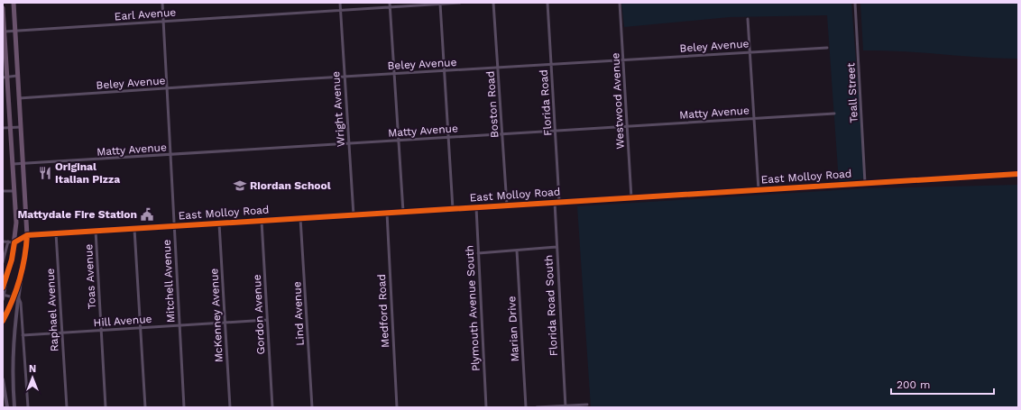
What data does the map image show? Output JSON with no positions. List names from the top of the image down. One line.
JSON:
{"streets":{"street":["Earl Avenue","Beley Avenue","Teall Street","Westwood Avenue","Florida Road","Boston Road","Wright Avenue","Matty Avenue","East Molloy Road","Toas Avenue","Mitchell Avenue","Florida Road South","Plymouth Avenue South","Raphael Avenue","Medford Road","Lind Avenue","Gordon Avenue","McKenney Avenue","Hill Avenue","Marian Drive"]},"crossings":[["Earl Avenue","Wright Avenue"],["Earl Avenue","Mitchell Avenue"],["Beley Avenue","Westwood Avenue"],["Beley Avenue","Florida Road"],["Beley Avenue","Boston Road"],["Beley Avenue","Wright Avenue"],["Beley Avenue","Mitchell Avenue"],["Teall Street","East Molloy Road"],["Westwood Avenue","Matty Avenue"],["Westwood Avenue","East Molloy Road"],["Florida Road","Matty Avenue"],["Florida Road","East Molloy Road"],["Boston Road","Matty Avenue"],["Boston Road","East Molloy Road"],["Wright Avenue","Matty Avenue"],["Wright Avenue","East Molloy Road"],["Matty Avenue","Mitchell Avenue"],["East Molloy Road","Toas Avenue"],["East Molloy Road","Mitchell Avenue"],["East Molloy Road","Florida Road South"],["East Molloy Road","Plymouth Avenue South"],["East Molloy Road","Raphael Avenue"],["East Molloy Road","Medford Road"],["East Molloy Road","Lind Avenue"],["East Molloy Road","Gordon Avenue"],["East Molloy Road","McKenney Avenue"],["Toas Avenue","Hill Avenue"],["Mitchell Avenue","Hill Avenue"],["Raphael Avenue","Hill Avenue"],["Gordon Avenue","Hill Avenue"],["McKenney Avenue","Hill Avenue"]],"places":{"restaurant":["Original Italian Pizza"],"school or university":["Riordan School"],"public building":["Mattydale Fire Station"]},"scale_bar":"200 m","north":"top"}
